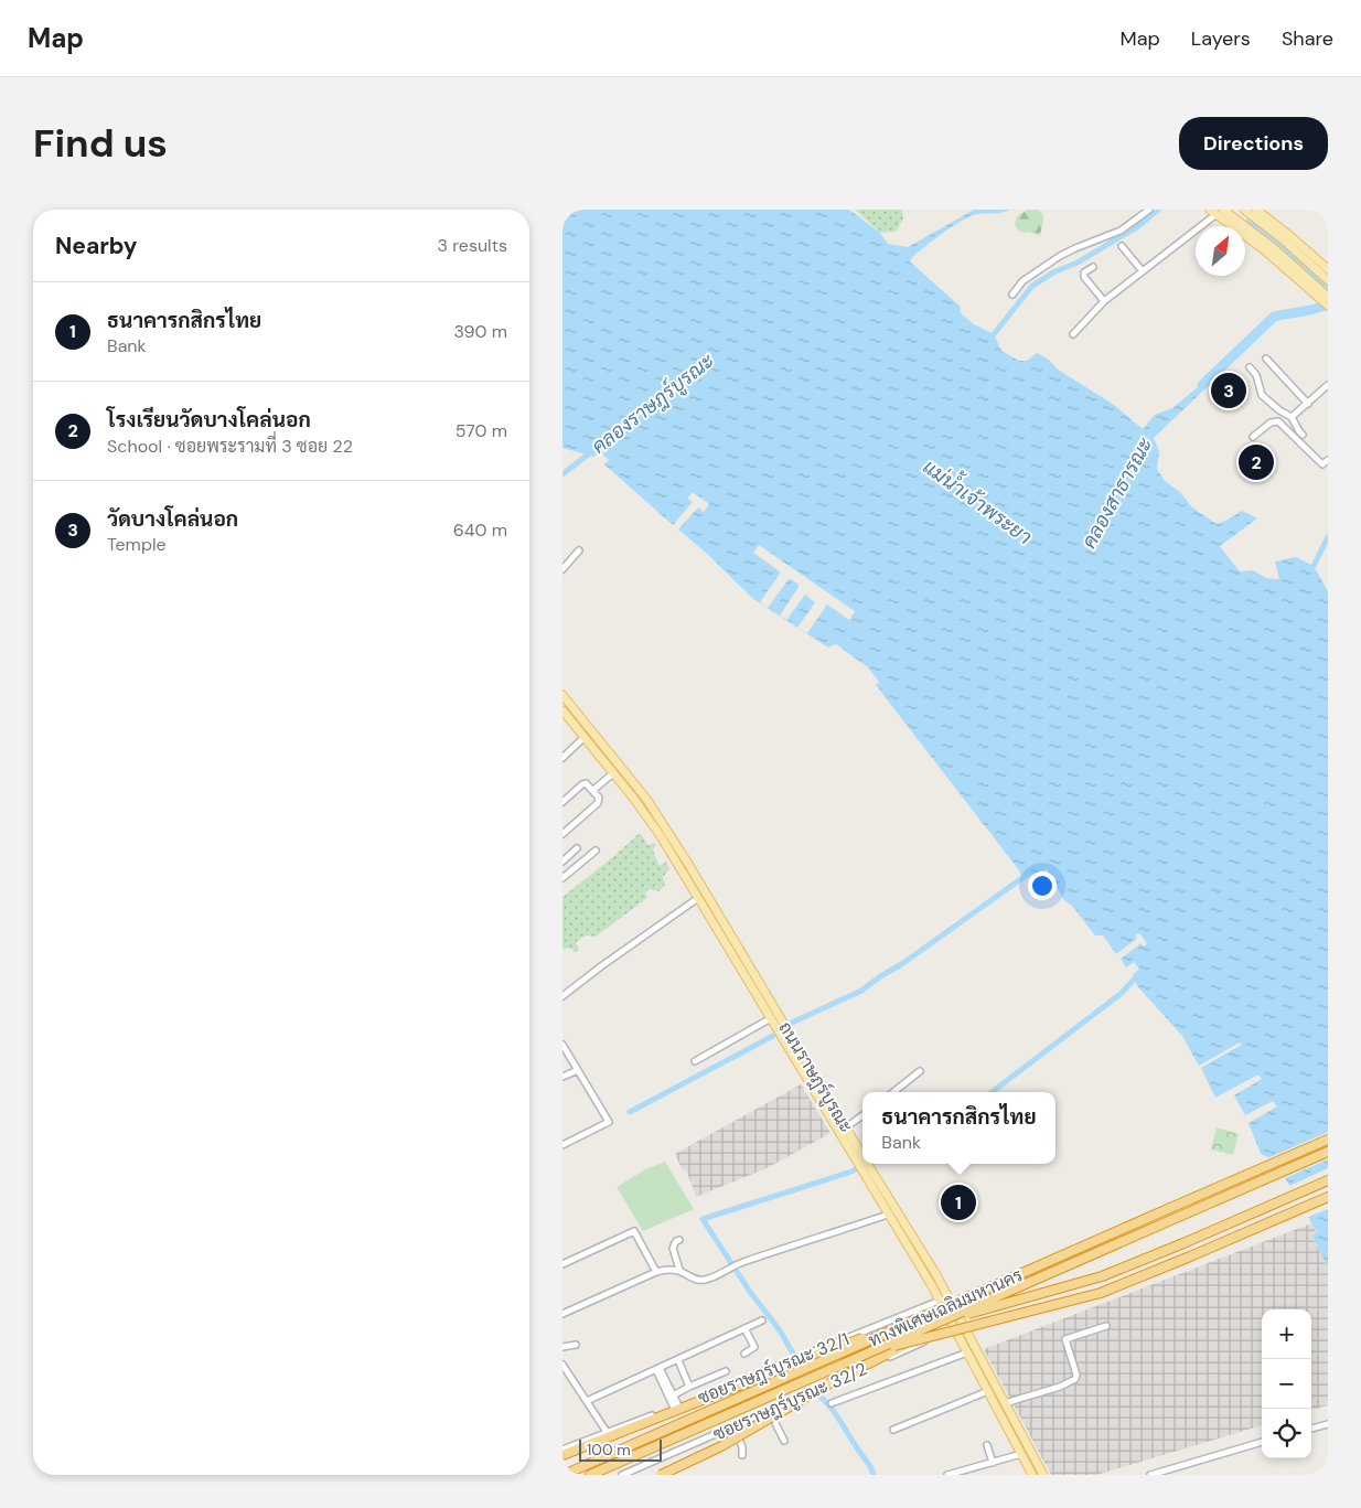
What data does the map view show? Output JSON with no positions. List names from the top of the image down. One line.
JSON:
{"streets":{"highway":["ทางพิเศษเฉลิมมหานคร"],"main road":["ถนนราษฎร์บูรณะ"],"street":["ซอยราษฎร์บูรณะ 32/1","ซอยราษฎร์บูรณะ 32/2"]},"crossings":[["ถนนราษฎร์บูรณะ","ซอยราษฎร์บูรณะ 32/1"],["ถนนราษฎร์บูรณะ","ซอยราษฎร์บูรณะ 32/2"]],"water":["คลองราษฎร์บูรณะ","คลองสาธารณะ","แม่น้ำเจ้าพระยา"],"scale_bar":"100 m","north":"top right","page":{"header":"Map","nav":["Map","Layers","Share"],"buttons":"Directions","title":"Find us","heading":["Nearby","3 results"],"list":[{"mark":"1","name":"ธนาคารกสิกรไทย","note":"Bank","value":"390 m"},{"mark":"2","name":"โรงเรียนวัดบางโคล่นอก","note":"School · ซอยพระรามที่ 3 ซอย 22","value":"570 m"},{"mark":"3","name":"วัดบางโคล่นอก","note":"Temple","value":"640 m"}],"pins":["3","2","1"],"popup":["ธนาคารกสิกรไทย","Bank"],"map_buttons":["+","−"],"scale":"100 m"}}
